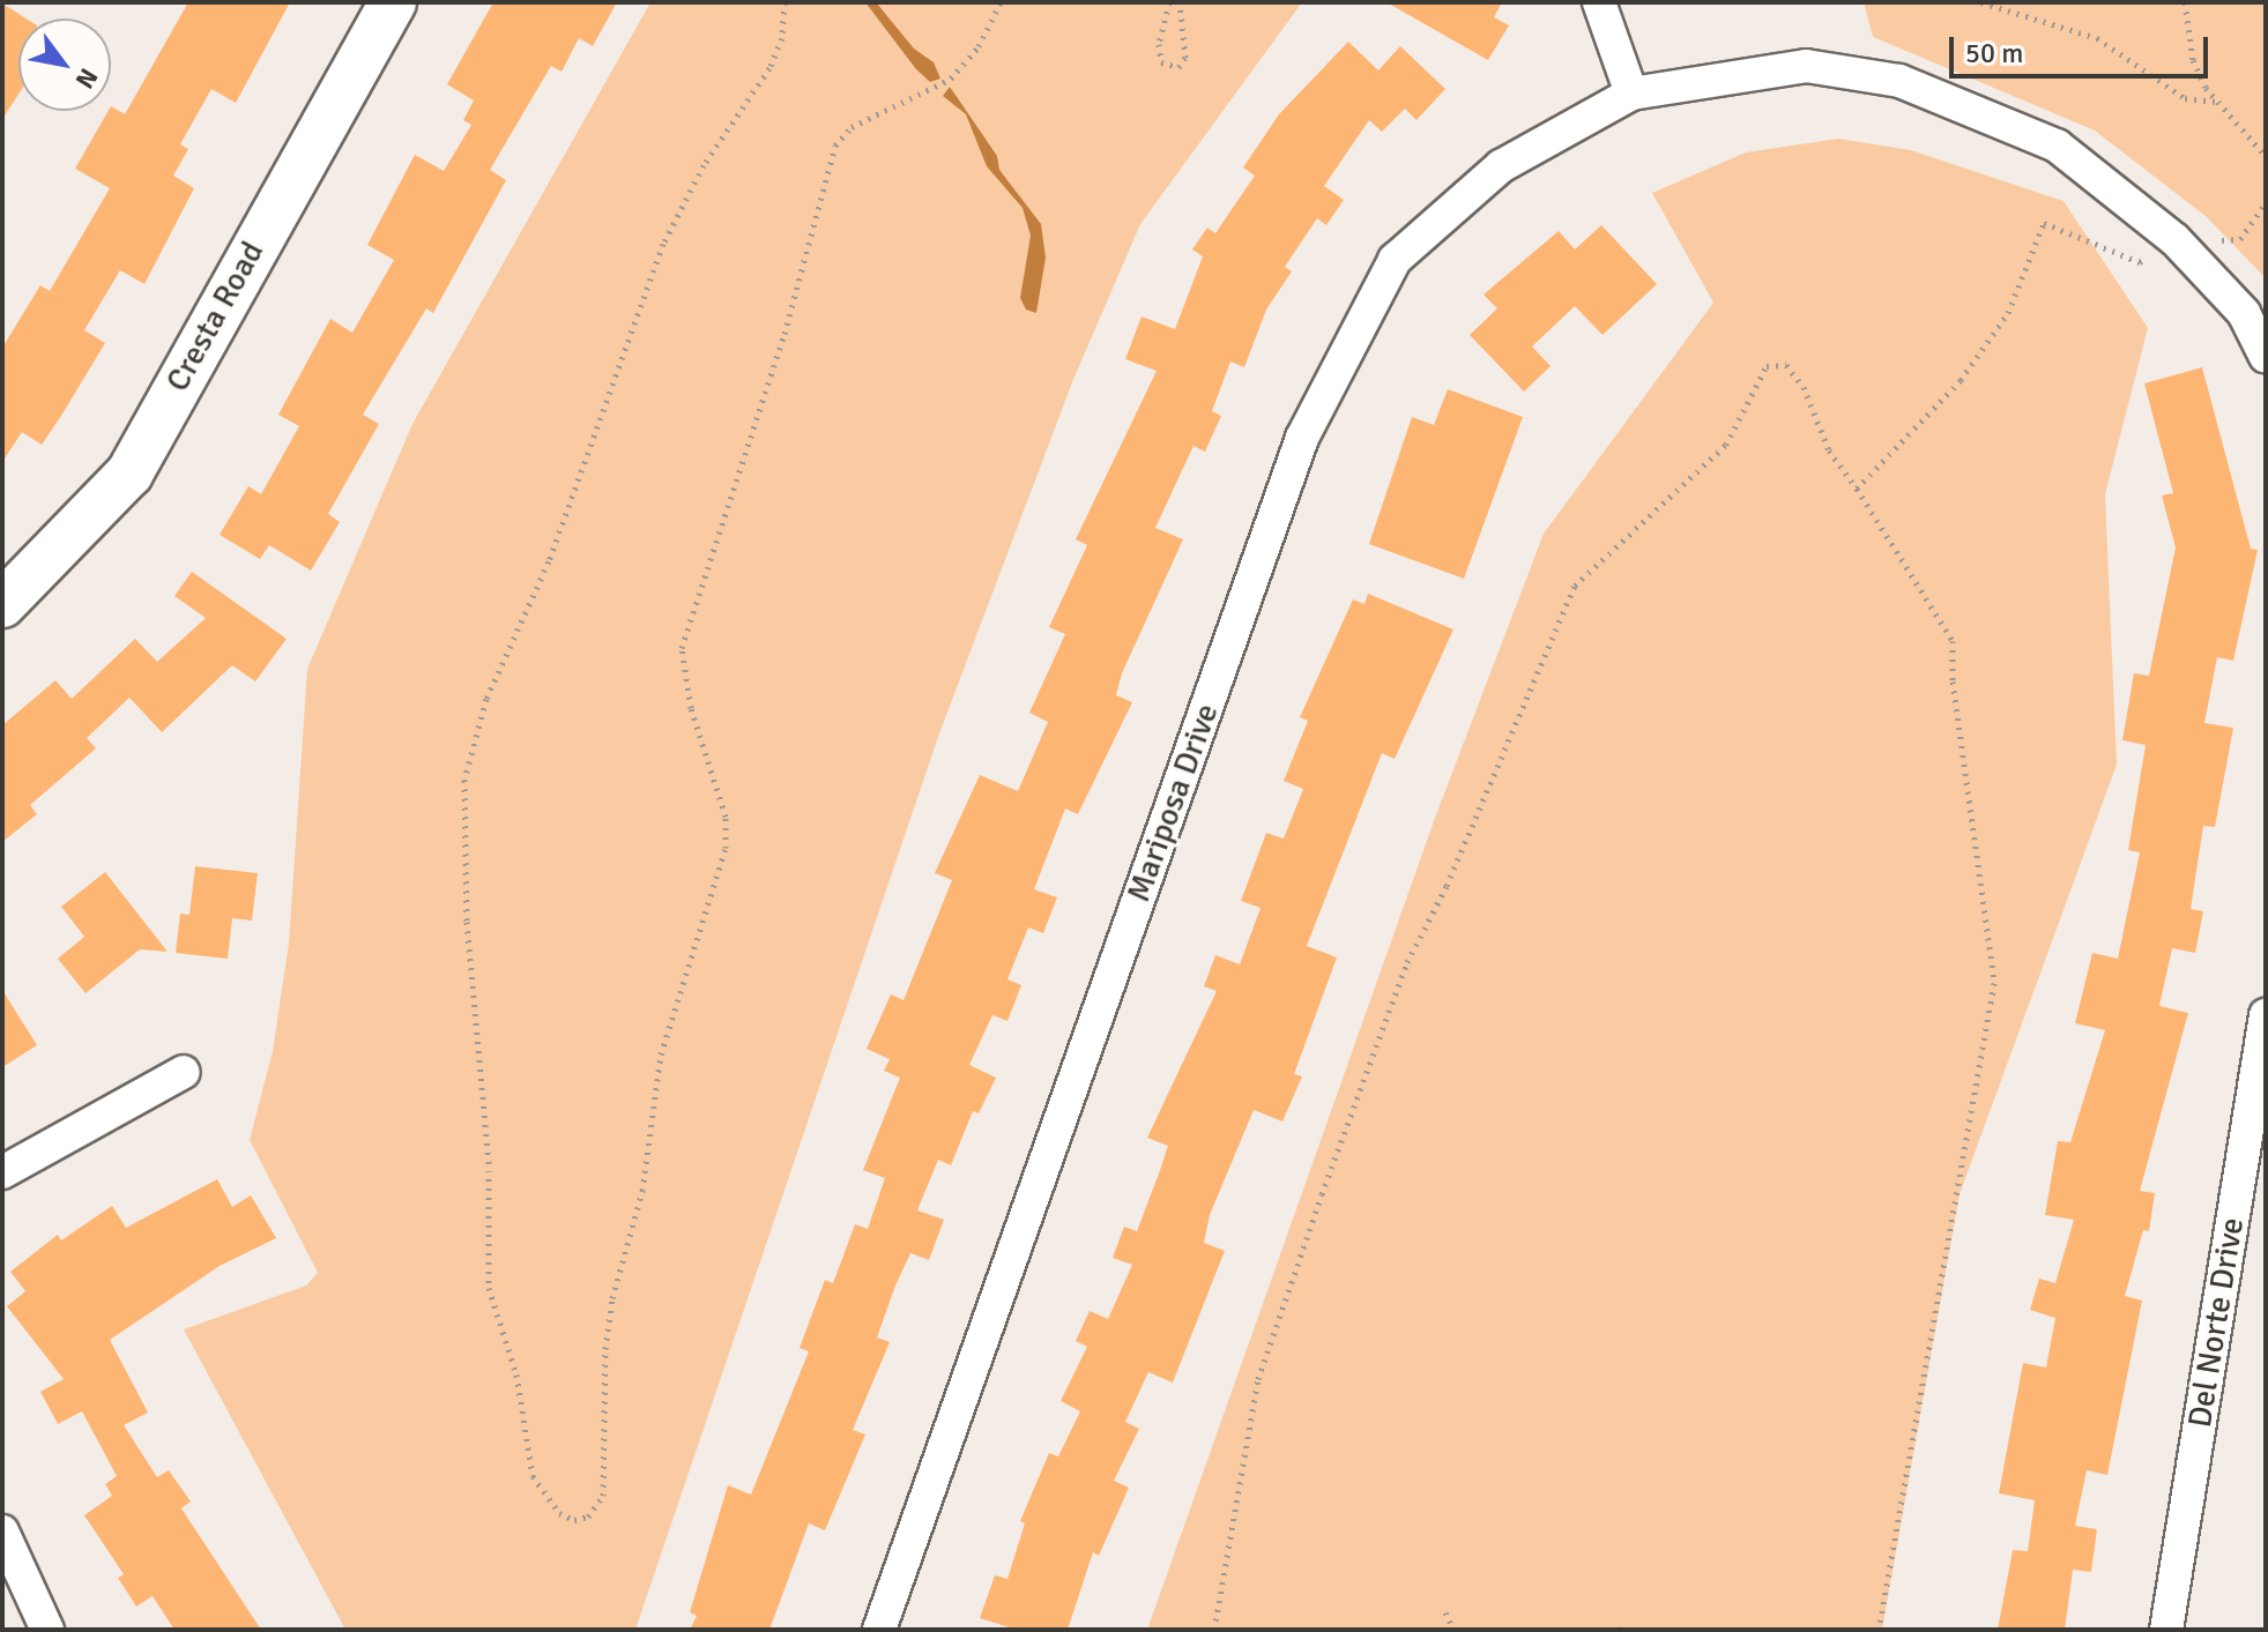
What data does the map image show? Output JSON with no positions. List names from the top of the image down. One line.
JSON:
{"streets":{"street":["Cresta Road","Mariposa Drive","Del Norte Drive"]},"scale_bar":"50 m","north":"bottom right"}
